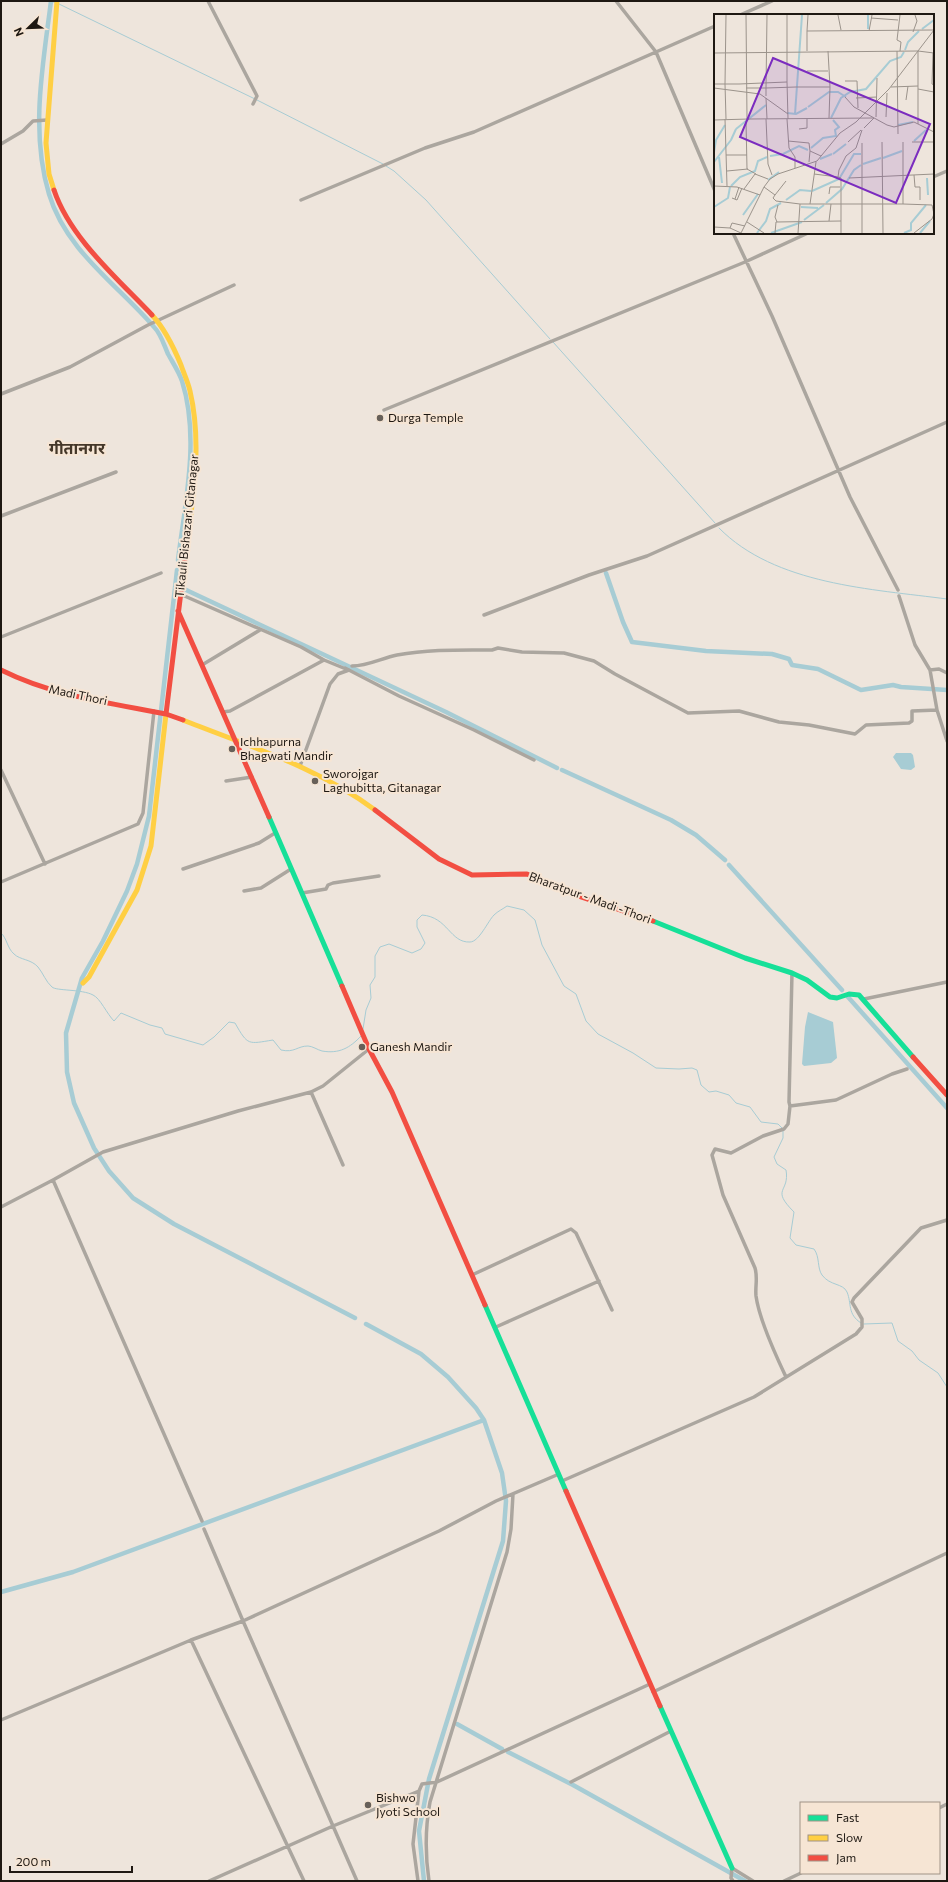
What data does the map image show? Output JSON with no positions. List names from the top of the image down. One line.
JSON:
{"streets":{"street":["Tikauli Bishazari Gitanagar","Madi Thori","Bharatpur - Madi -Thori"]},"crossings":[["Tikauli Bishazari Gitanagar","Madi Thori"],["Tikauli Bishazari Gitanagar","Bharatpur - Madi -Thori"],["Madi Thori","Bharatpur - Madi -Thori"]],"districts":["गीतानगर"],"places":["Durga Temple","Ichhapurna Bhagwati Mandir","Sworojgar Laghubitta, Gitanagar","Ganesh Mandir","Bishwo Jyoti School"],"legend":["Fast","Slow","Jam"],"scale_bar":"200 m","north":"bottom left"}
